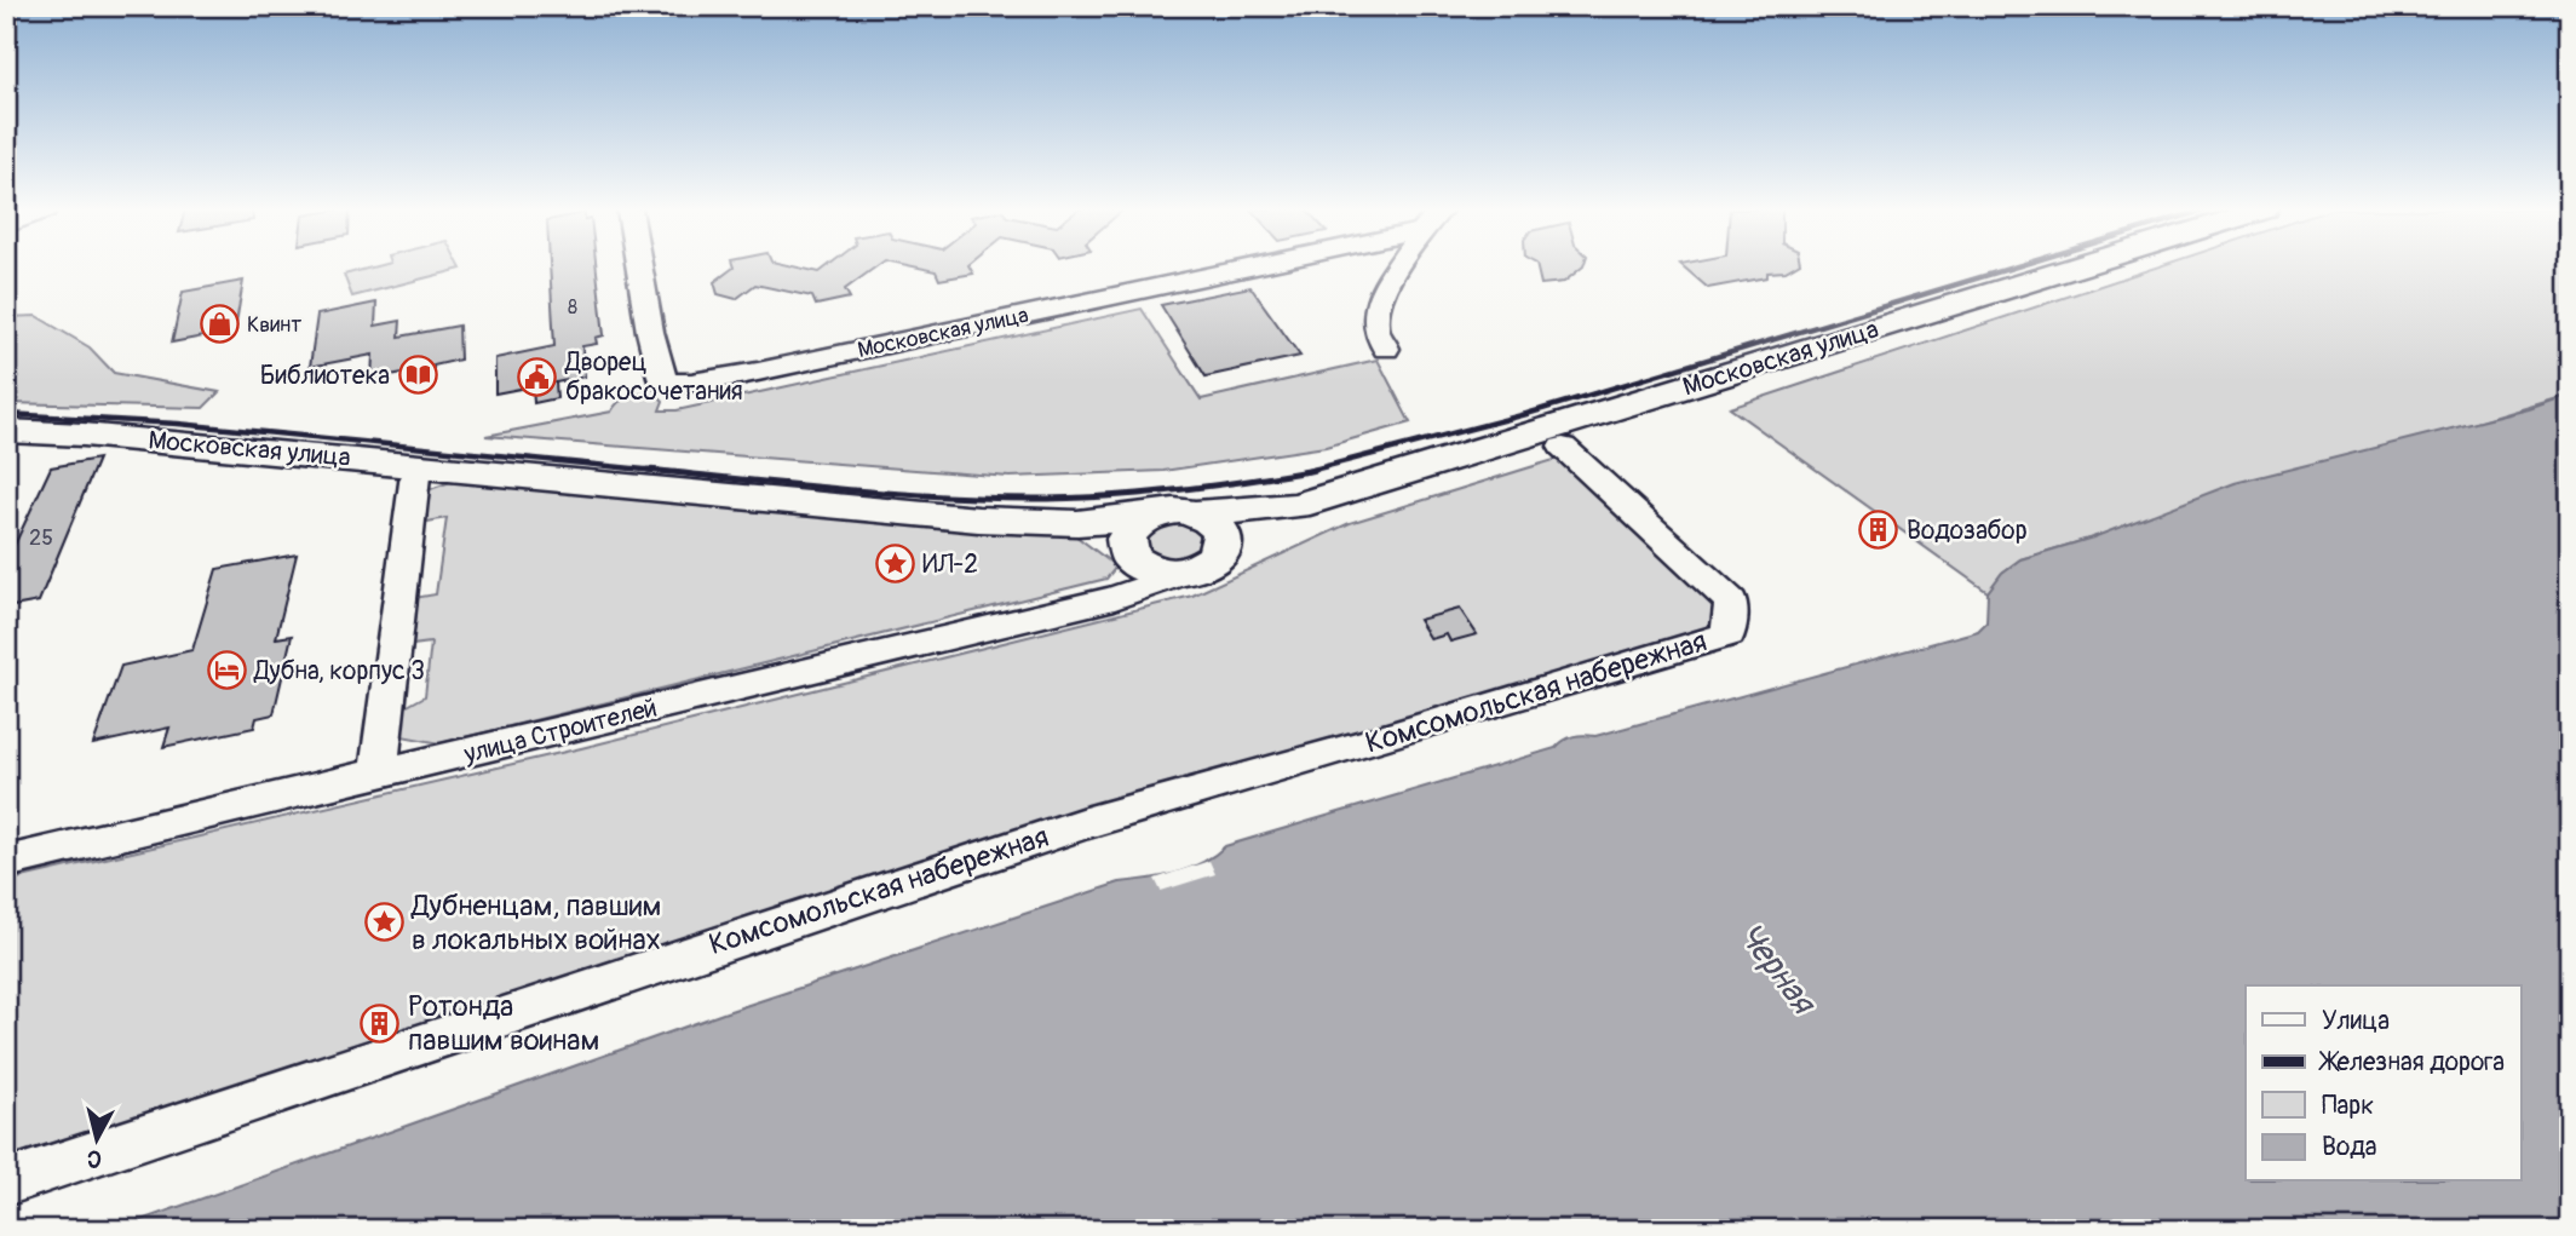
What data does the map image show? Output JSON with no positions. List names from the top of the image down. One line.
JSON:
{"streets":{"main road":["Московская улица"],"street":["Комсомольская набережная","улица Строителей"]},"crossings":[["Московская улица","улица Строителей"]],"water":["Черная"],"places":{"shop":["Квинт"],"library":["Библиотека"],"public building":["Дворец бракосочетания"],"building":["Водозабор","Ротонда павшим воинам"],"place":["ИЛ-2","Дубненцам, павшим в локальных войнах"],"hotel":["Дубна, корпус 3"]},"house_numbers":["8","25"],"legend":["Улица","Железная дорога","Парк","Вода"],"north":"bottom"}
